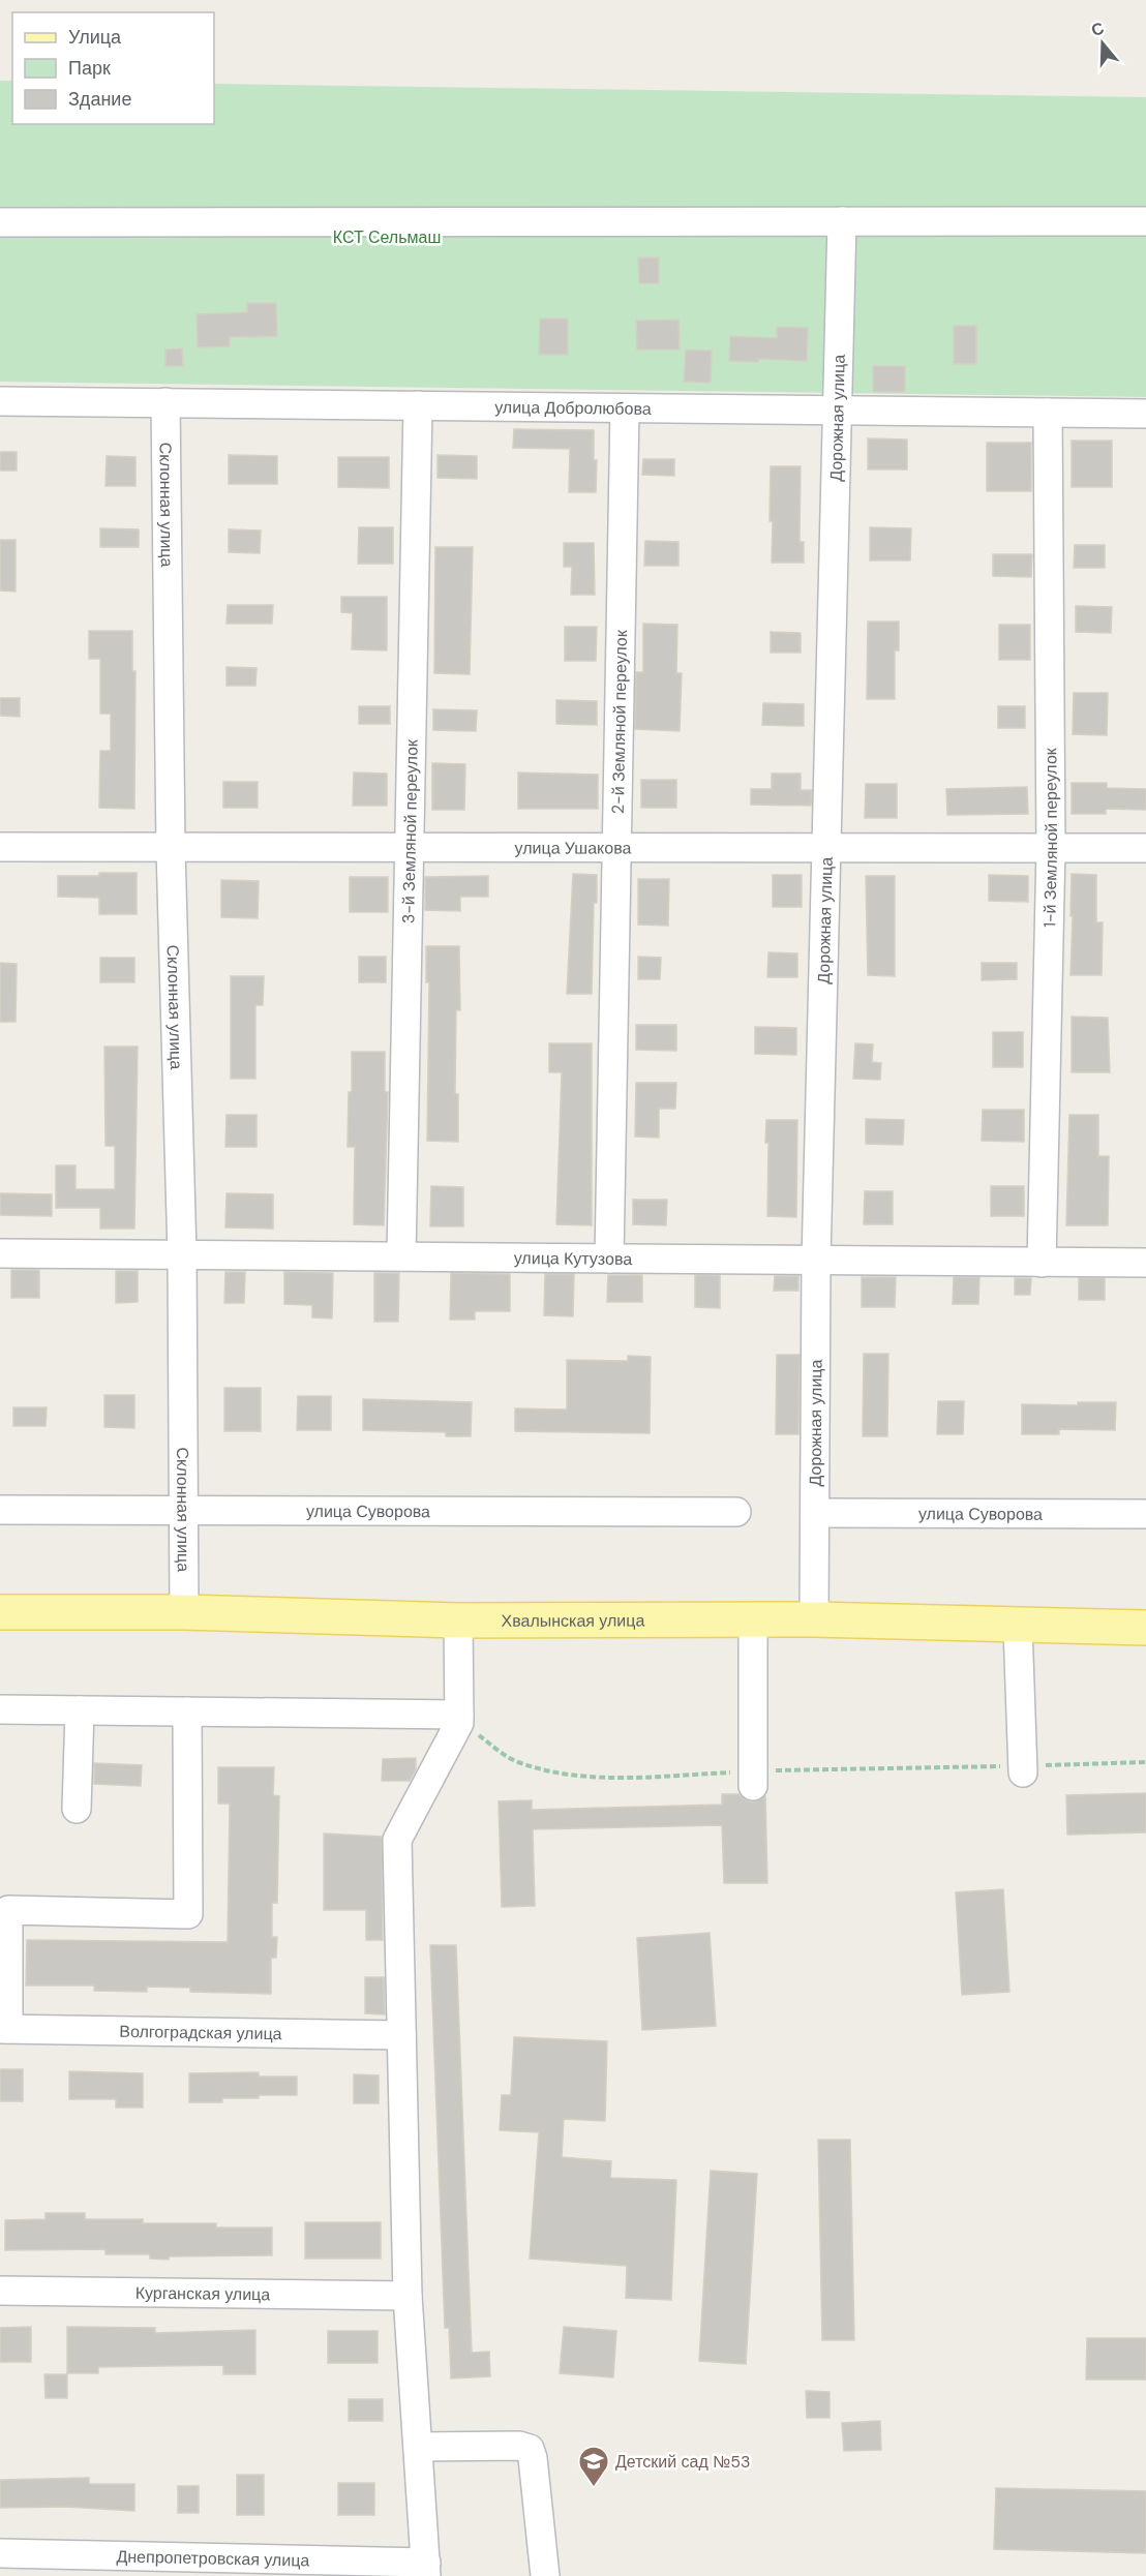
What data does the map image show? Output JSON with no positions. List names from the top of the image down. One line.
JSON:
{"streets":{"main road":["Хвалынская улица"],"street":["улица Добролюбова","Дорожная улица","Склонная улица","2-й Земляной переулок","3-й Земляной переулок","1-й Земляной переулок","улица Ушакова","улица Кутузова","улица Суворова","Волгоградская улица","Курганская улица","Днепропетровская улица"]},"crossings":[["улица Добролюбова","Дорожная улица"],["улица Добролюбова","Склонная улица"],["улица Добролюбова","2-й Земляной переулок"],["улица Добролюбова","3-й Земляной переулок"],["улица Добролюбова","1-й Земляной переулок"],["Дорожная улица","улица Ушакова"],["Дорожная улица","улица Кутузова"],["Дорожная улица","улица Суворова"],["Дорожная улица","Хвалынская улица"],["Склонная улица","улица Ушакова"],["Склонная улица","улица Кутузова"],["Склонная улица","улица Суворова"],["Склонная улица","Хвалынская улица"],["2-й Земляной переулок","улица Ушакова"],["2-й Земляной переулок","улица Кутузова"],["3-й Земляной переулок","улица Ушакова"],["3-й Земляной переулок","улица Кутузова"],["1-й Земляной переулок","улица Ушакова"],["1-й Земляной переулок","улица Кутузова"]],"parks":["КСТ Сельмаш"],"places":{"school or university":["Детский сад №53"]},"legend":["Улица","Парк","Здание"],"north":"top"}
